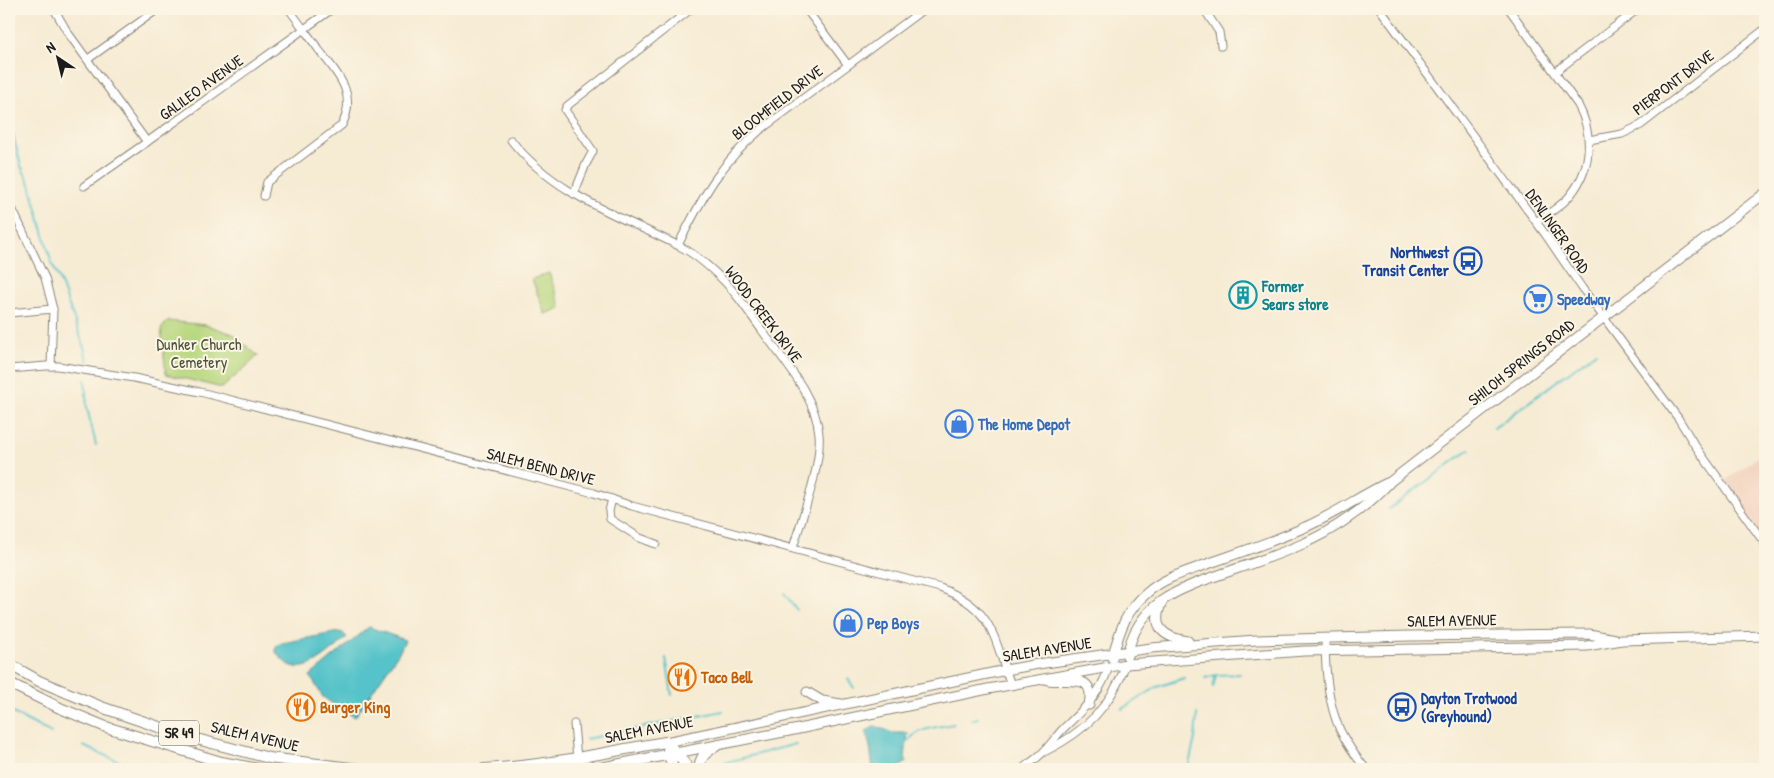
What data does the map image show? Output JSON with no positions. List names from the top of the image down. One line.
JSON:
{"streets":{"highway":["SALEM AVENUE","SR 49"],"main road":["SHILOH SPRINGS ROAD"],"street":["PIERPONT DRIVE","GALILEO AVENUE","BLOOMFIELD DRIVE","DENLINGER ROAD","WOOD CREEK DRIVE","SALEM BEND DRIVE"]},"crossings":[["BLOOMFIELD DRIVE","WOOD CREEK DRIVE"],["DENLINGER ROAD","SHILOH SPRINGS ROAD"],["WOOD CREEK DRIVE","SALEM BEND DRIVE"],["SHILOH SPRINGS ROAD","SALEM AVENUE"],["SALEM BEND DRIVE","SALEM AVENUE"]],"parks":["Dunker Church Cemetery"],"places":{"bus stop":["Northwest Transit Center","Dayton Trotwood (Greyhound)"],"building":["Former Sears store"],"supermarket":["Speedway"],"shop":["The Home Depot","Pep Boys"],"restaurant":["Taco Bell","Burger King"]},"north":"top left"}
